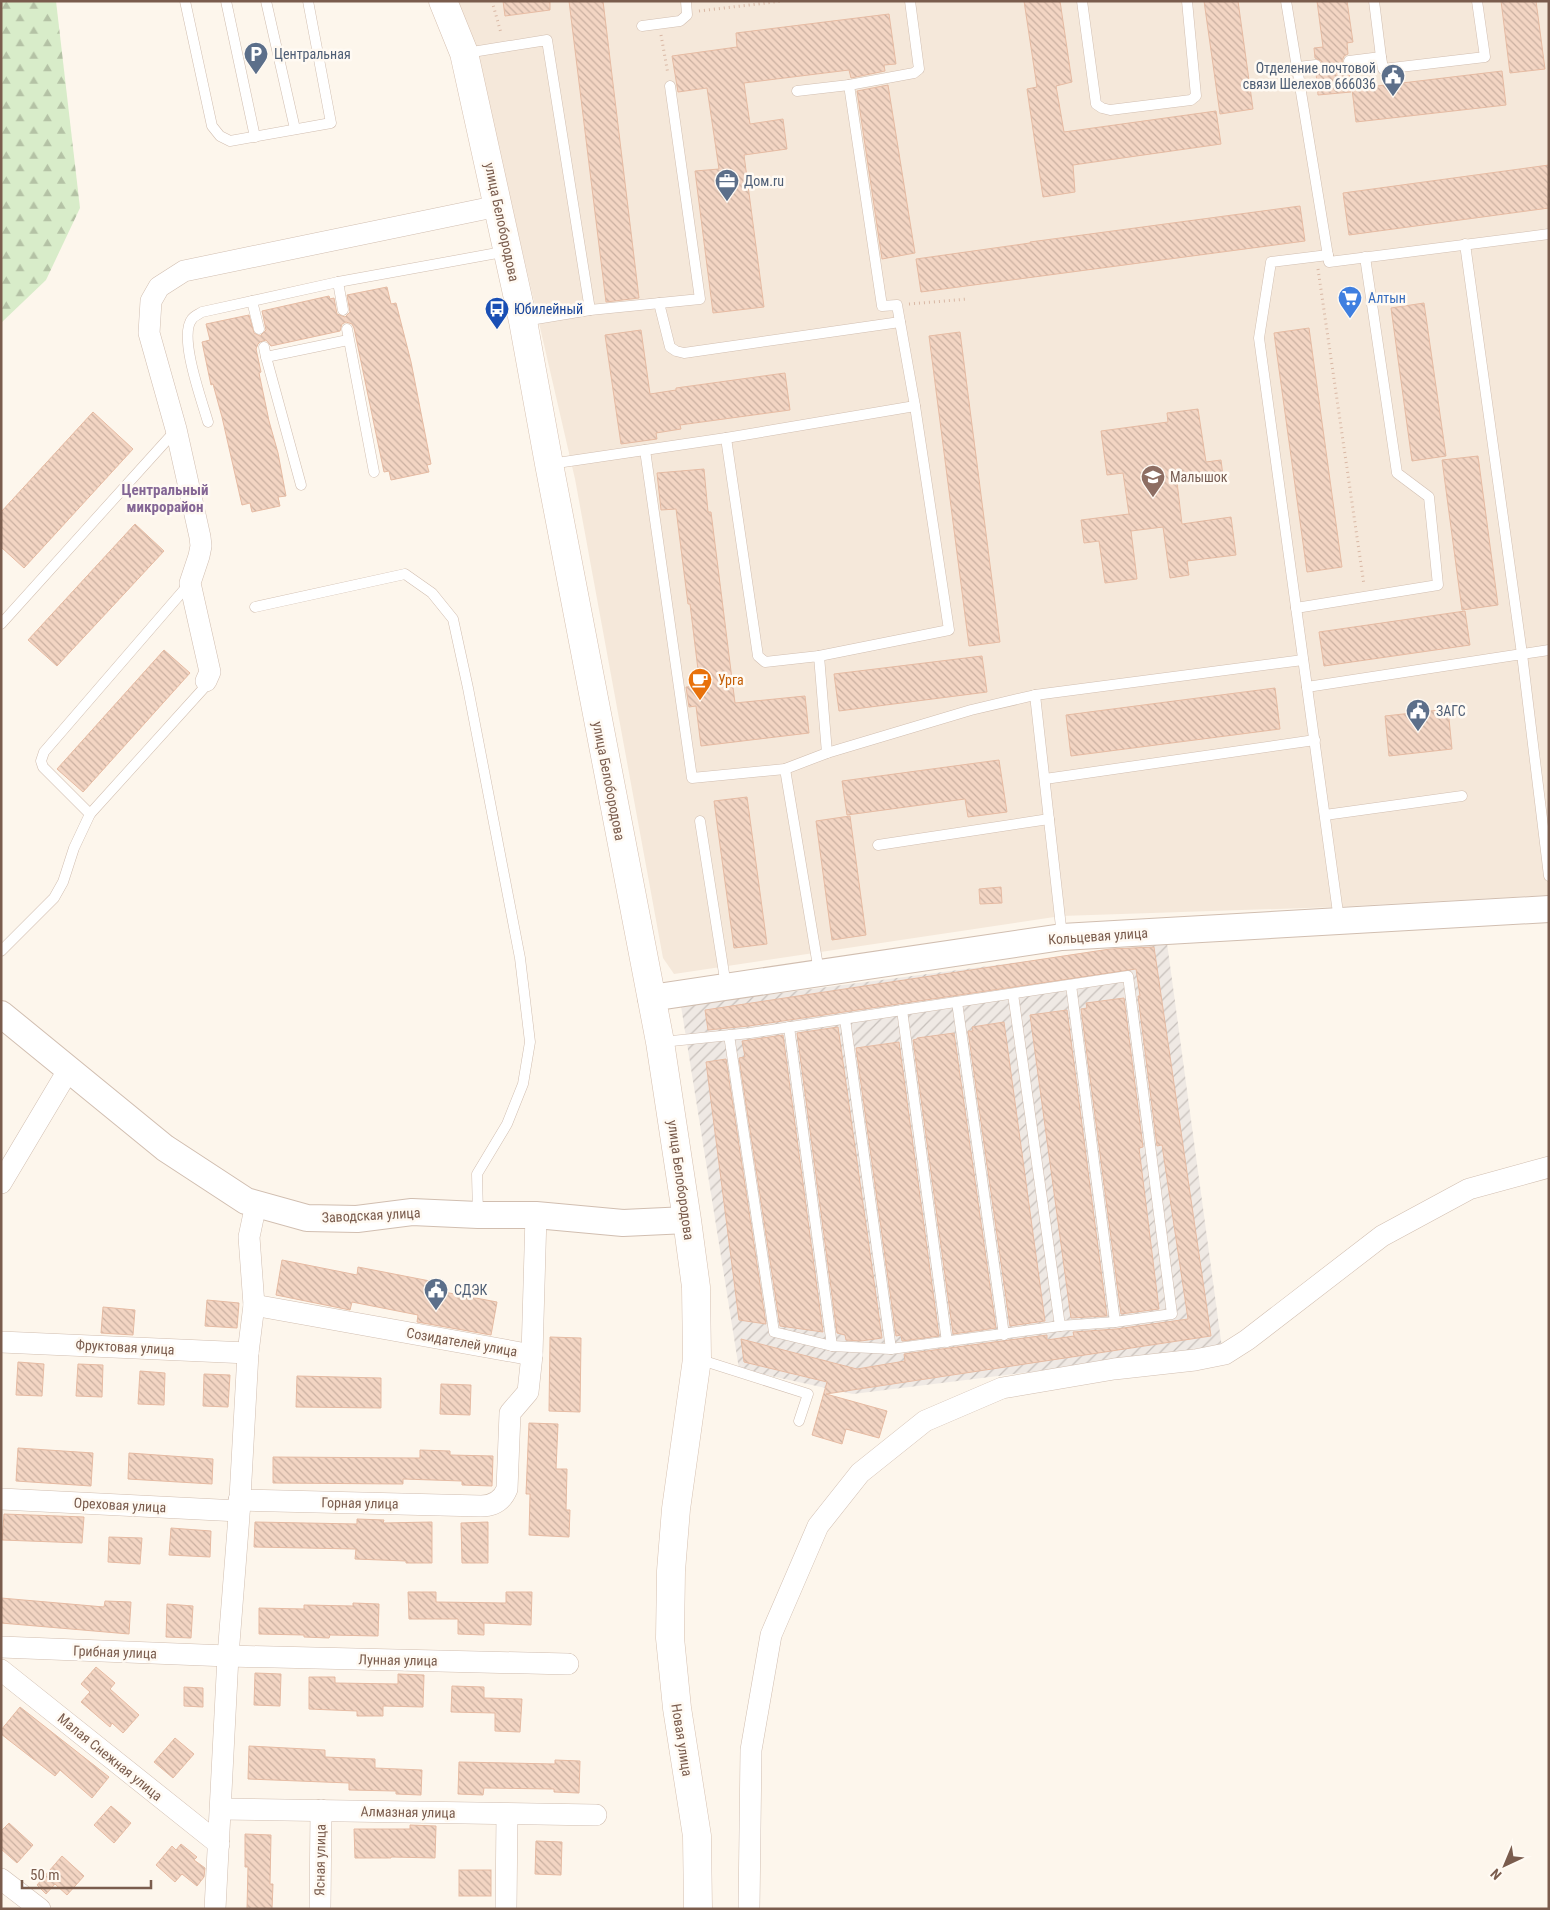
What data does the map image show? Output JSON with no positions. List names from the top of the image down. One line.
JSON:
{"streets":{"main road":["улица Белобородова","Новая улица"],"street":["Кольцевая улица","Заводская улица","Созидателей улица","Фруктовая улица","Горная улица","Ореховая улица","Грибная улица","Лунная улица","Малая Снежная улица","Алмазная улица","Ясная улица"]},"crossings":[["улица Белобородова","Кольцевая улица"],["улица Белобородова","Заводская улица"],["улица Белобородова","Новая улица"],["Заводская улица","Созидателей улица"],["Созидателей улица","Горная улица"],["Горная улица","Ореховая улица"],["Грибная улица","Лунная улица"],["Алмазная улица","Ясная улица"]],"districts":["Центральный микрорайон"],"places":{"parking":["Центральная"],"public building":["Отделение почтовой связи Шелехов 666036","ЗАГС","СДЭК"],"office":["Дом.ru"],"supermarket":["Алтын"],"bus stop":["Юбилейный"],"school or university":["Малышок"],"cafe":["Урга"]},"scale_bar":"50 m","north":"bottom left"}
